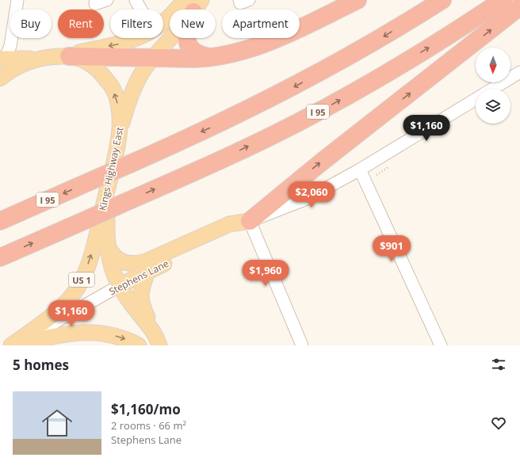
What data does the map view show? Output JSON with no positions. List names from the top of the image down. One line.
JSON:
{"streets":{"highway":["I 95"],"main road":["Kings Highway East","Stephens Lane","US 1"]},"crossings":[["I 95","Kings Highway East"],["Kings Highway East","Stephens Lane"],["Kings Highway East","US 1"]],"north":"bottom","page":{"chip":["Buy","Rent","Filters","New","Apartment"],"price":["$1,160","$2,060","$901","$1,960","$1,160"],"heading":"5 homes","list":[{"name":"$1,160/mo","note":"2 rooms · 66 m² · Stephens Lane"}]}}
